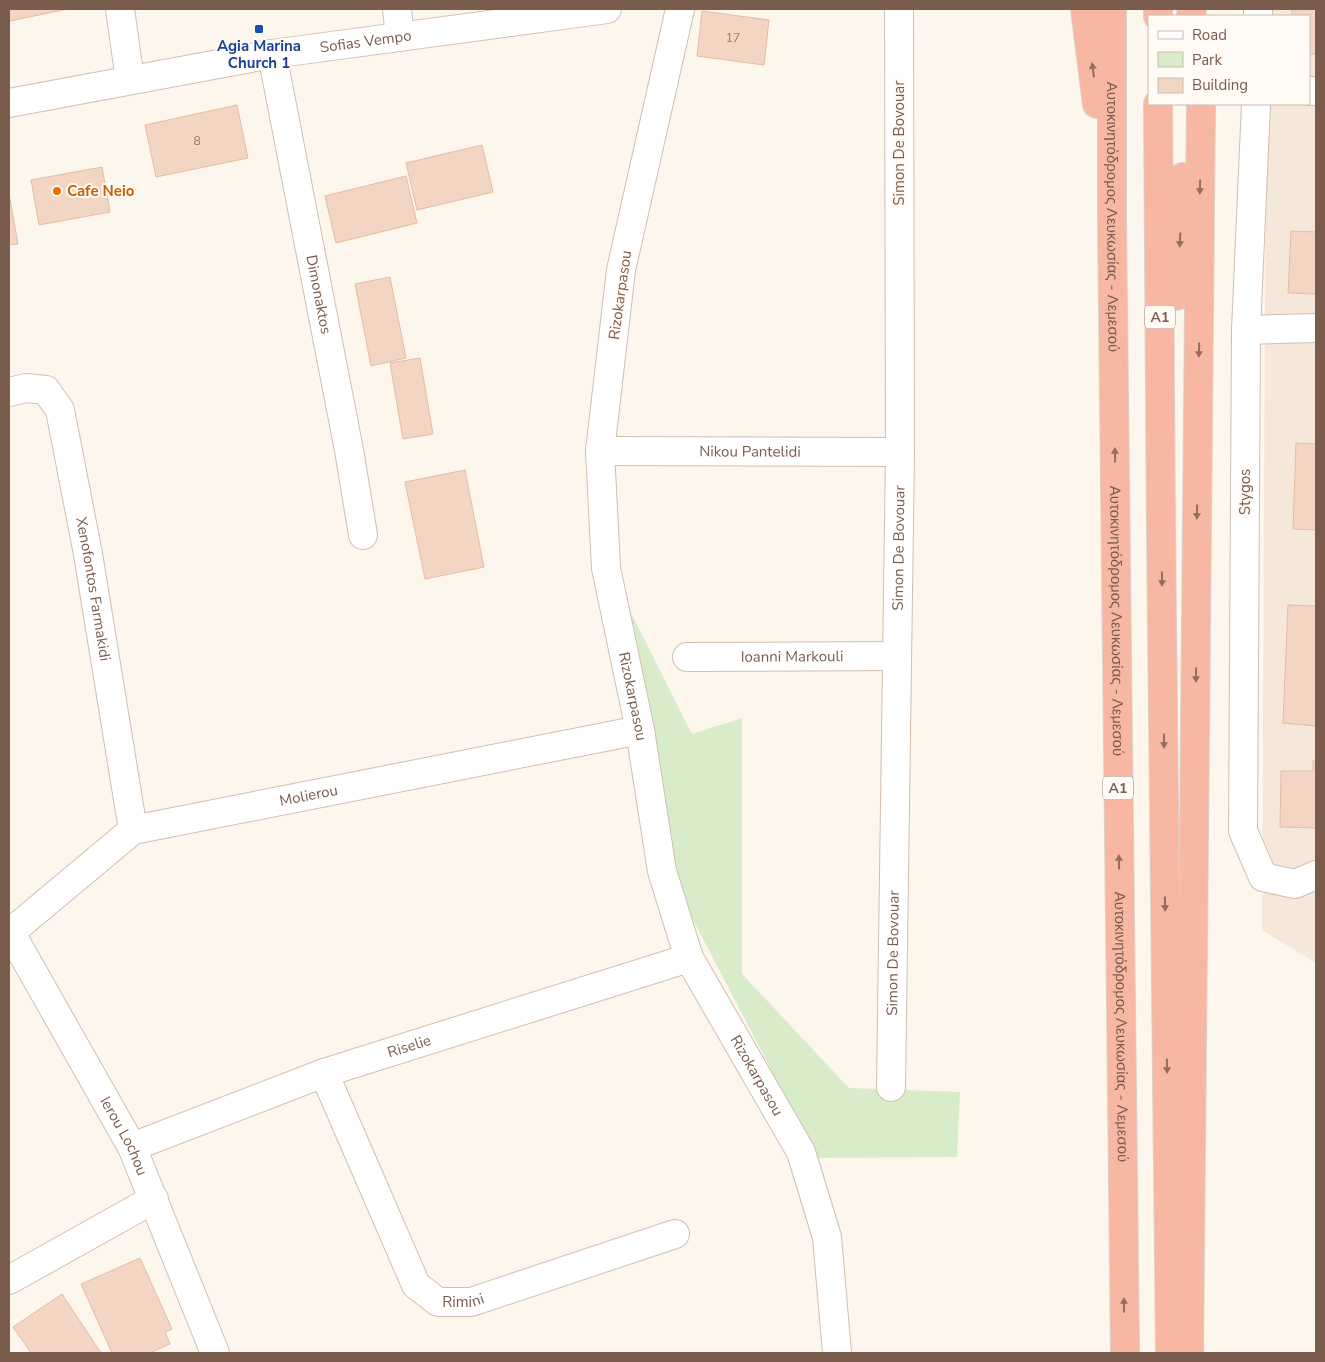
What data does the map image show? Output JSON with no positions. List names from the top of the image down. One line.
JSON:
{"streets":{"highway":["Αυτοκινητόδρομος Λευκωσίας - Λεμεσού","A1"],"street":["Sofias Vempo","Simon De Bovouar","Dimonaktos","Rizokarpasou","Nikou Pantelidi","Stygos","Xenofontos Farmakidi","Ioanni Markouli","Molierou","Riselie","Ierou Lochou","Rimini"]},"crossings":[["Sofias Vempo","Dimonaktos"],["Simon De Bovouar","Nikou Pantelidi"],["Simon De Bovouar","Ioanni Markouli"],["Rizokarpasou","Nikou Pantelidi"],["Rizokarpasou","Molierou"],["Rizokarpasou","Riselie"],["Xenofontos Farmakidi","Molierou"],["Molierou","Ierou Lochou"],["Riselie","Ierou Lochou"],["Riselie","Rimini"]],"places":{"transit":["Agia Marina Church 1"],"other":["Cafe Neio"]},"house_numbers":["17","8"],"legend":["Road","Park","Building"]}
